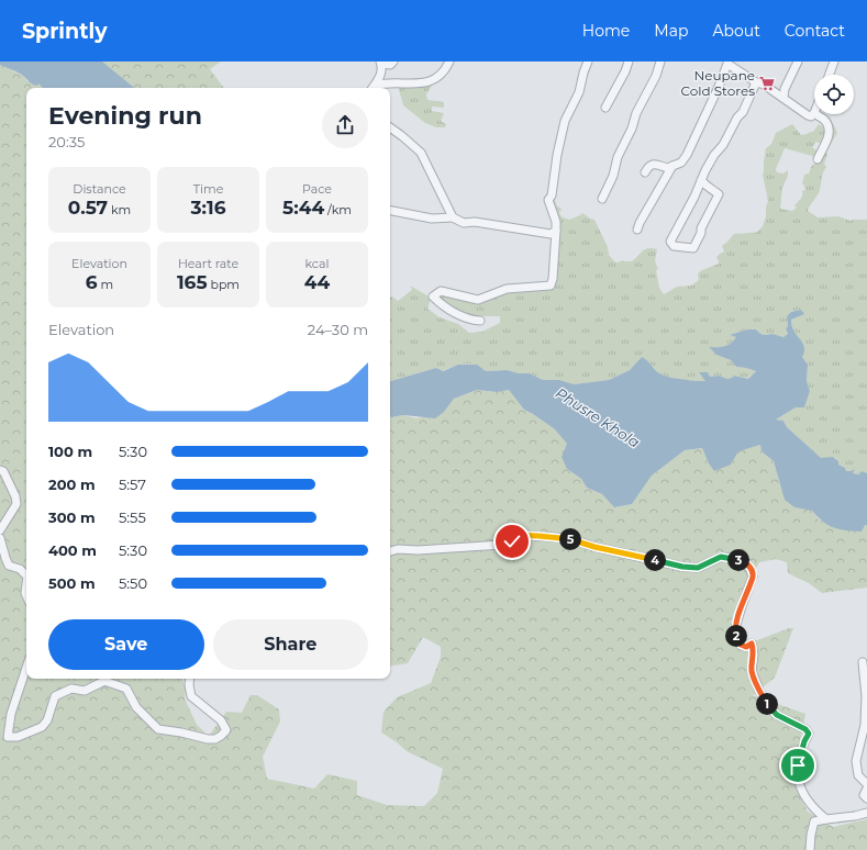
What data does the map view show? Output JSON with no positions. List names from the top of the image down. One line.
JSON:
{"water":["Phusre Khola"],"places":{"supermarket":["Neupane Cold Stores"]},"page":{"header":"Sprintly","nav":["Home","Map","About","Contact"],"heading":["Evening run","20:35"],"stats":[["Distance","0.57 km"],["Time","3:16"],["Pace","5:44 /km"],["Elevation","6 m"],["Heart rate","165 bpm"],["kcal","44"]],"chart":["Elevation","24–30 m"],"list":[{"name":"100 m","note":"5:30"},{"name":"200 m","note":"5:57"},{"name":"300 m","note":"5:55"},{"name":"400 m","note":"5:30"},{"name":"500 m","note":"5:50"}],"pins":["5","3","4","2","1"],"buttons":["Save","Share"]}}
